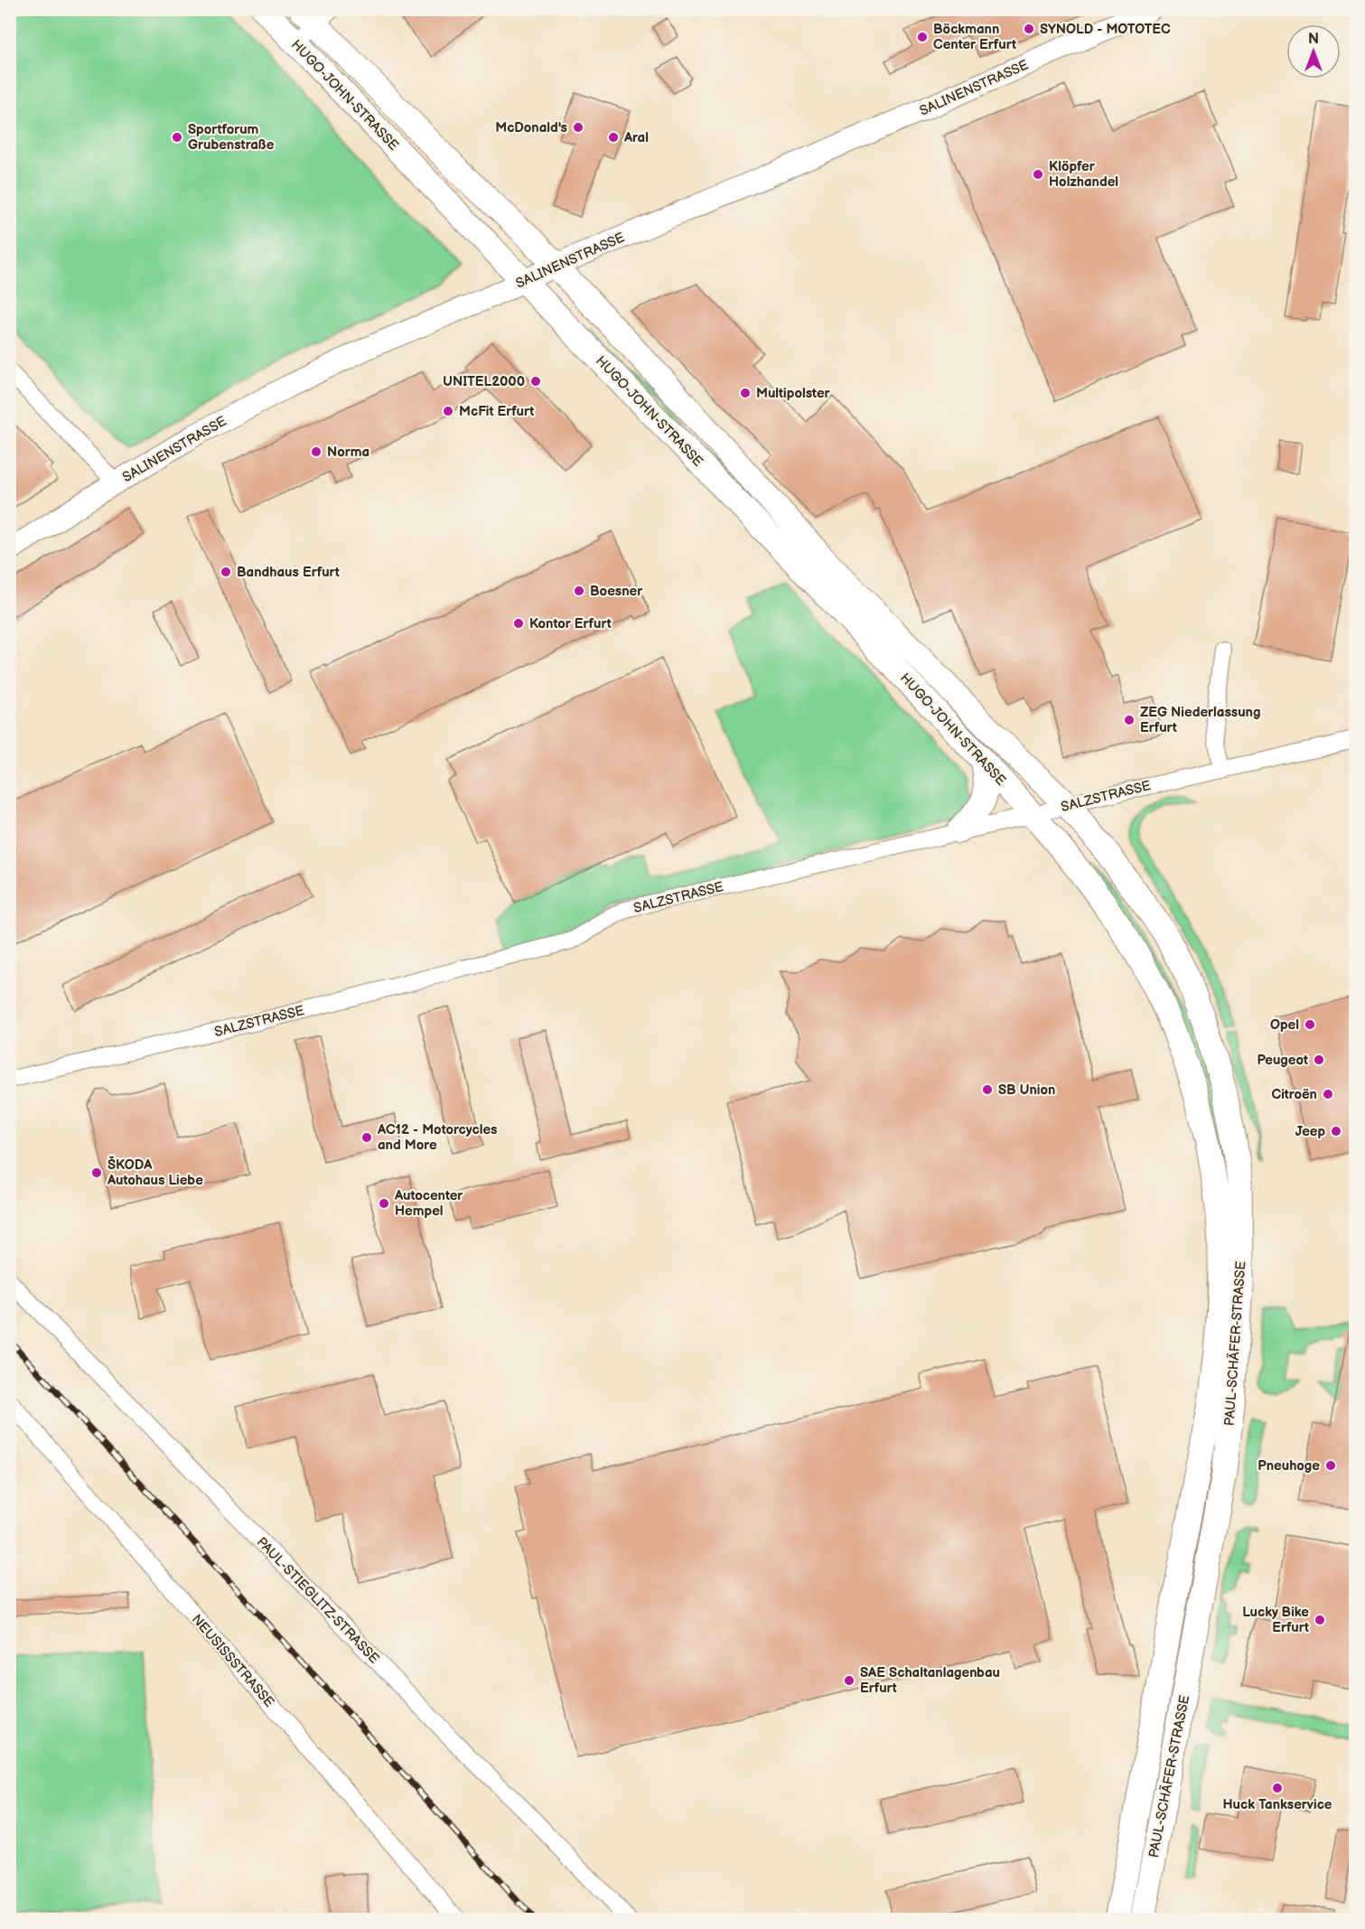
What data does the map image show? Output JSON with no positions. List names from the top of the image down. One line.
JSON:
{"streets":{"main road":["HUGO-JOHN-STRASSE","PAUL-SCHÄFER-STRASSE"],"street":["SALINENSTRASSE","SALZSTRASSE","PAUL-STIEGLITZ-STRASSE","NEUSISSSTRASSE"]},"crossings":[["SALINENSTRASSE","HUGO-JOHN-STRASSE"],["HUGO-JOHN-STRASSE","SALZSTRASSE"],["HUGO-JOHN-STRASSE","PAUL-SCHÄFER-STRASSE"],["SALZSTRASSE","PAUL-SCHÄFER-STRASSE"]],"places":["SYNOLD - MOTOTEC","Böckmann Center Erfurt","McDonald's","Sportforum Grubenstraße","Aral","Klöpfer Holzhandel","UNITEL2000","Multipolster","McFit Erfurt","Norma","Bandhaus Erfurt","Boesner","Kontor Erfurt","ZEG Niederlassung Erfurt","Opel","Peugeot","SB Union","Citroën","Jeep","AC12 - Motorcycles and More","ŠKODA Autohaus Liebe","Autocenter Hempel","Pneuhoge","Lucky Bike Erfurt","SAE Schaltanlagenbau Erfurt","Huck Tankservice"],"north":"top"}
